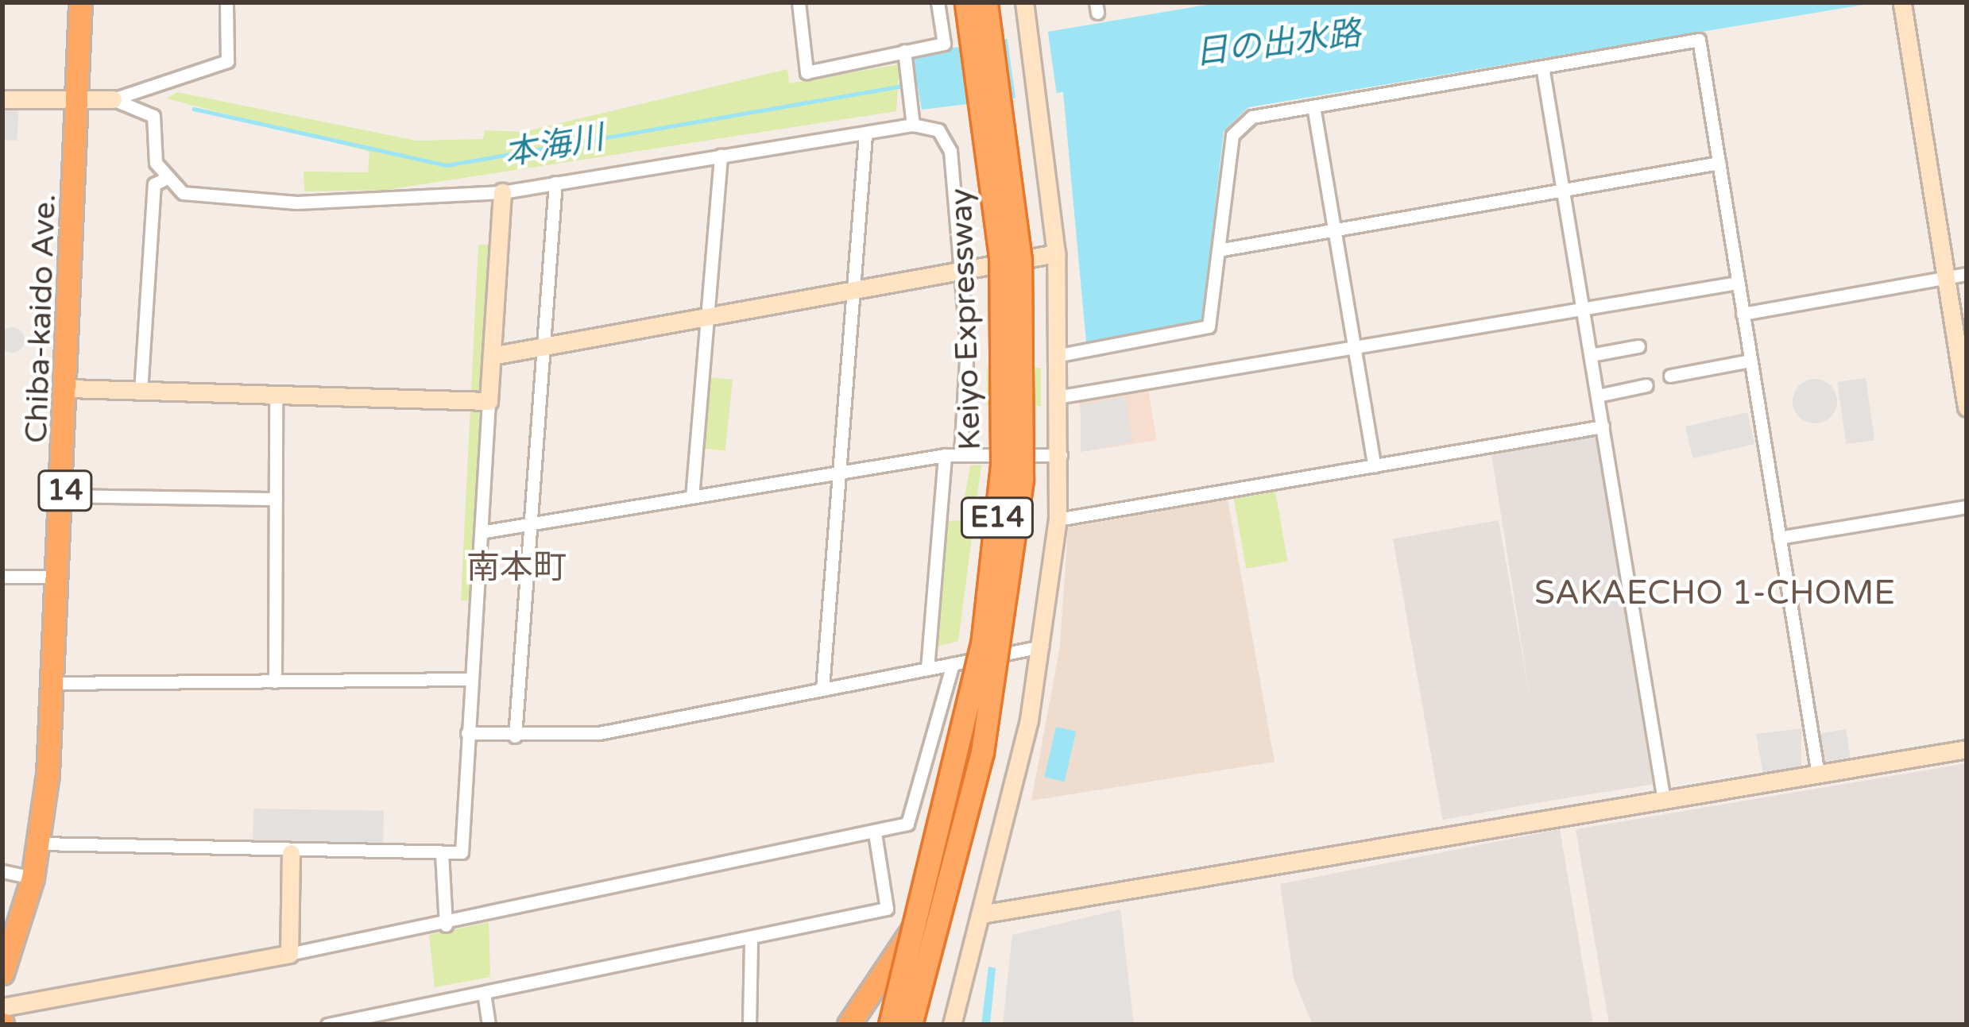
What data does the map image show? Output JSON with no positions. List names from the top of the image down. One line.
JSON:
{"streets":{"highway":["Chiba-kaido Ave.","Keiyo Expressway","14","E14"]},"districts":["南本町","SAKAECHO 1-CHOME"],"water":["日の出水路","本海川"]}
